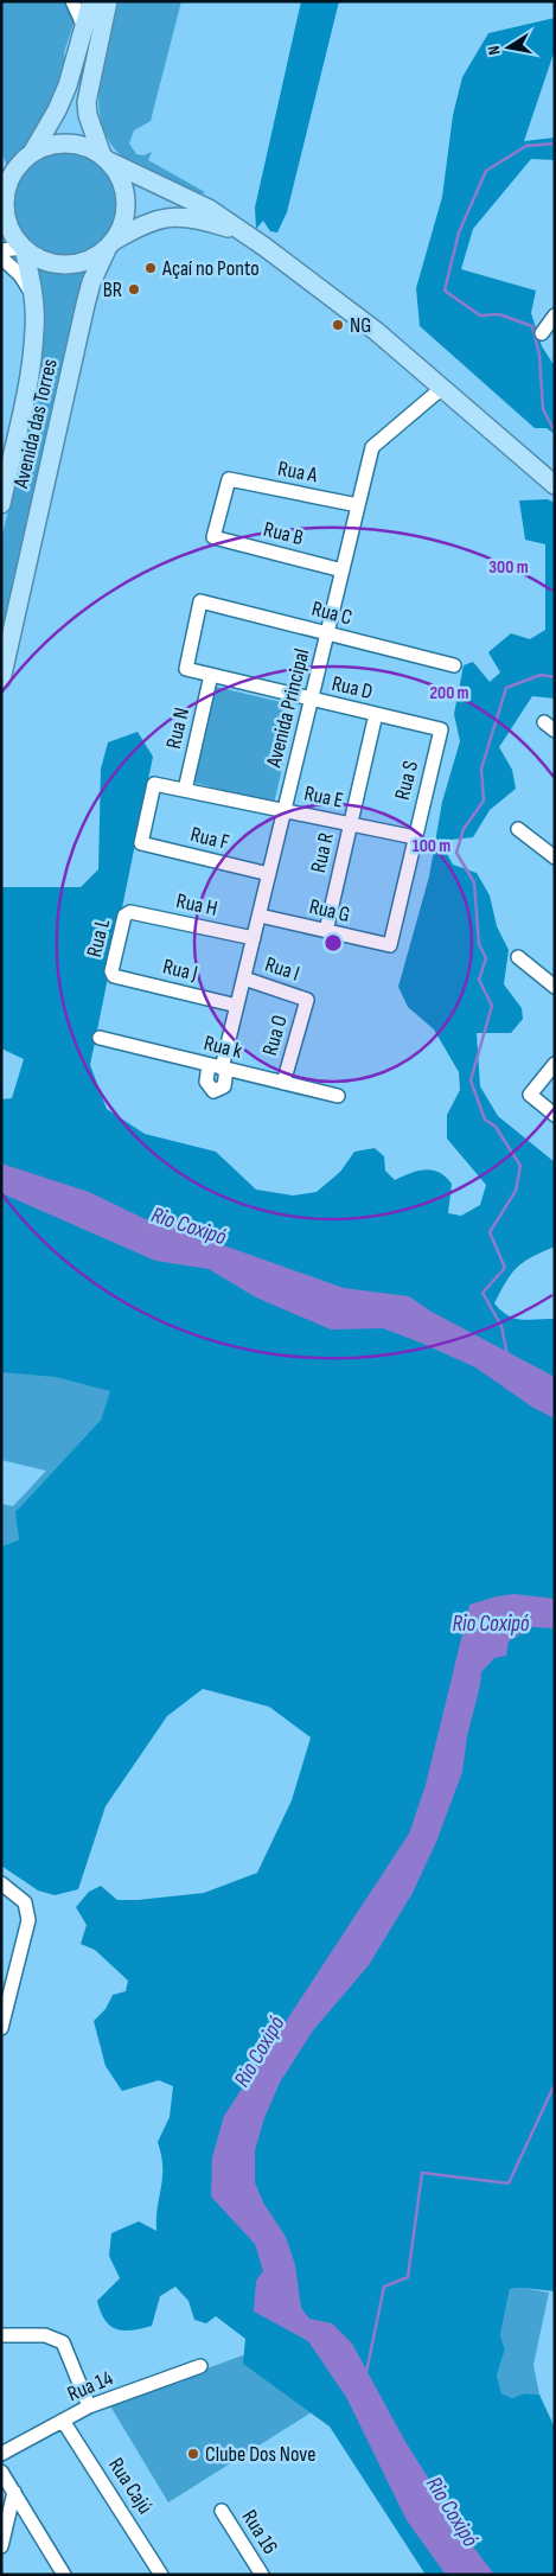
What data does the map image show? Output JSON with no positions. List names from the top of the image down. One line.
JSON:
{"streets":{"main road":["Avenida das Torres"],"street":["Rua A","Rua B","Rua C","Rua D","Avenida Principal","Rua N","Rua S","Rua E","Rua F","Rua R","Rua H","Rua G","Rua L","Rua I","Rua J","Rua O","Rua k","Rua 14","Rua Cajú","Rua 16"]},"crossings":[["Rua A","Rua B"],["Rua A","Avenida Principal"],["Rua B","Avenida Principal"],["Rua C","Rua D"],["Rua C","Avenida Principal"],["Rua D","Avenida Principal"],["Rua D","Rua N"],["Rua D","Rua S"],["Rua D","Rua R"],["Avenida Principal","Rua E"],["Avenida Principal","Rua F"],["Avenida Principal","Rua H"],["Avenida Principal","Rua G"],["Avenida Principal","Rua I"],["Avenida Principal","Rua J"],["Avenida Principal","Rua k"],["Rua N","Rua E"],["Rua S","Rua E"],["Rua S","Rua G"],["Rua E","Rua F"],["Rua E","Rua R"],["Rua R","Rua G"],["Rua H","Rua L"],["Rua L","Rua J"],["Rua I","Rua O"],["Rua O","Rua k"],["Rua 14","Rua Cajú"]],"water":["Rio Coxipó"],"places":["Açaí no Ponto","BR","NG","Clube Dos Nove"],"north":"left","rings":["300 m","200 m","100 m"]}
